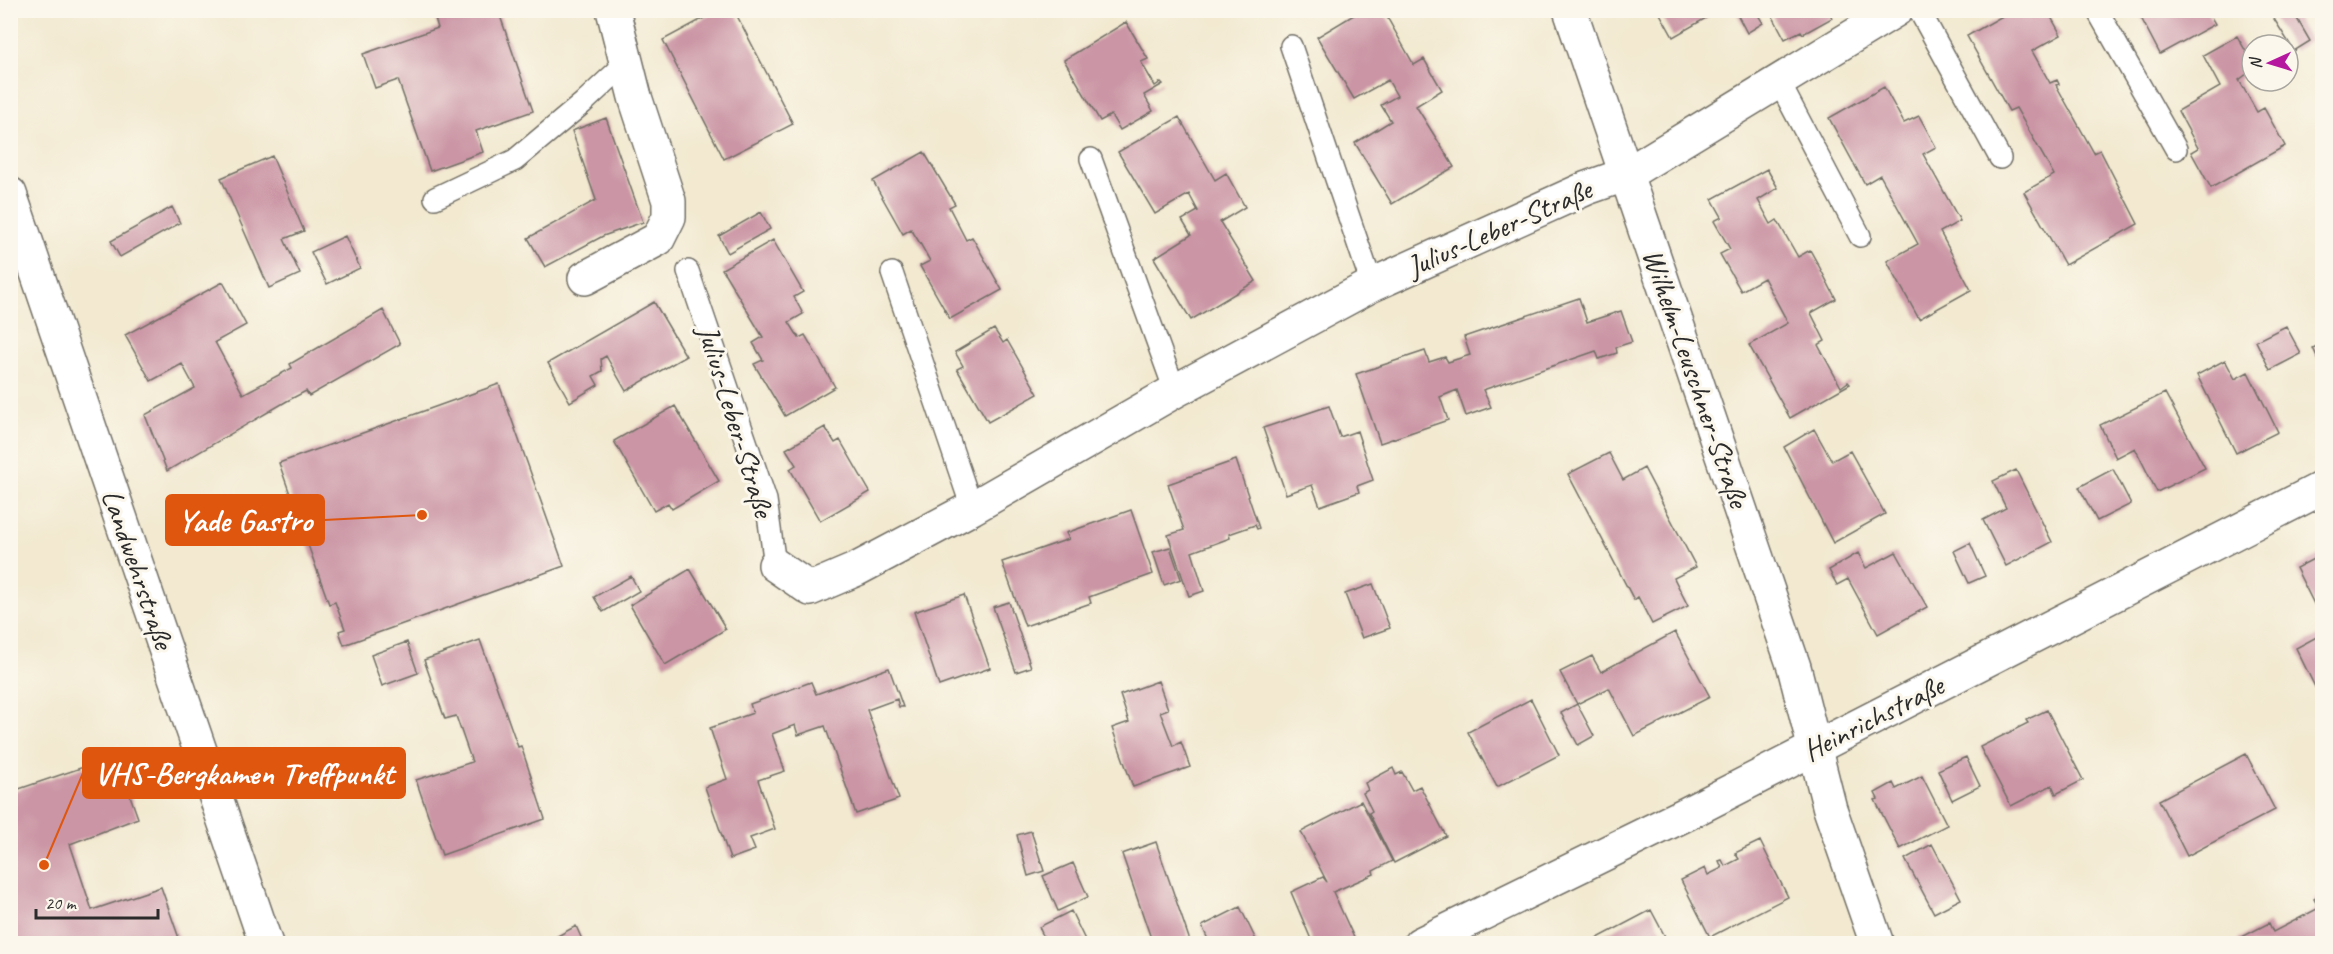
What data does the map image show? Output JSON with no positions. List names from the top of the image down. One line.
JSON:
{"streets":{"street":["Julius-Leber-Straße","Wilhelm-Leuschner-Straße","Landwehrstraße","Heinrichstraße"]},"crossings":[["Julius-Leber-Straße","Wilhelm-Leuschner-Straße"],["Wilhelm-Leuschner-Straße","Heinrichstraße"]],"places":["Yade Gastro","VHS-Bergkamen Treffpunkt"],"scale_bar":"20 m","north":"left"}
